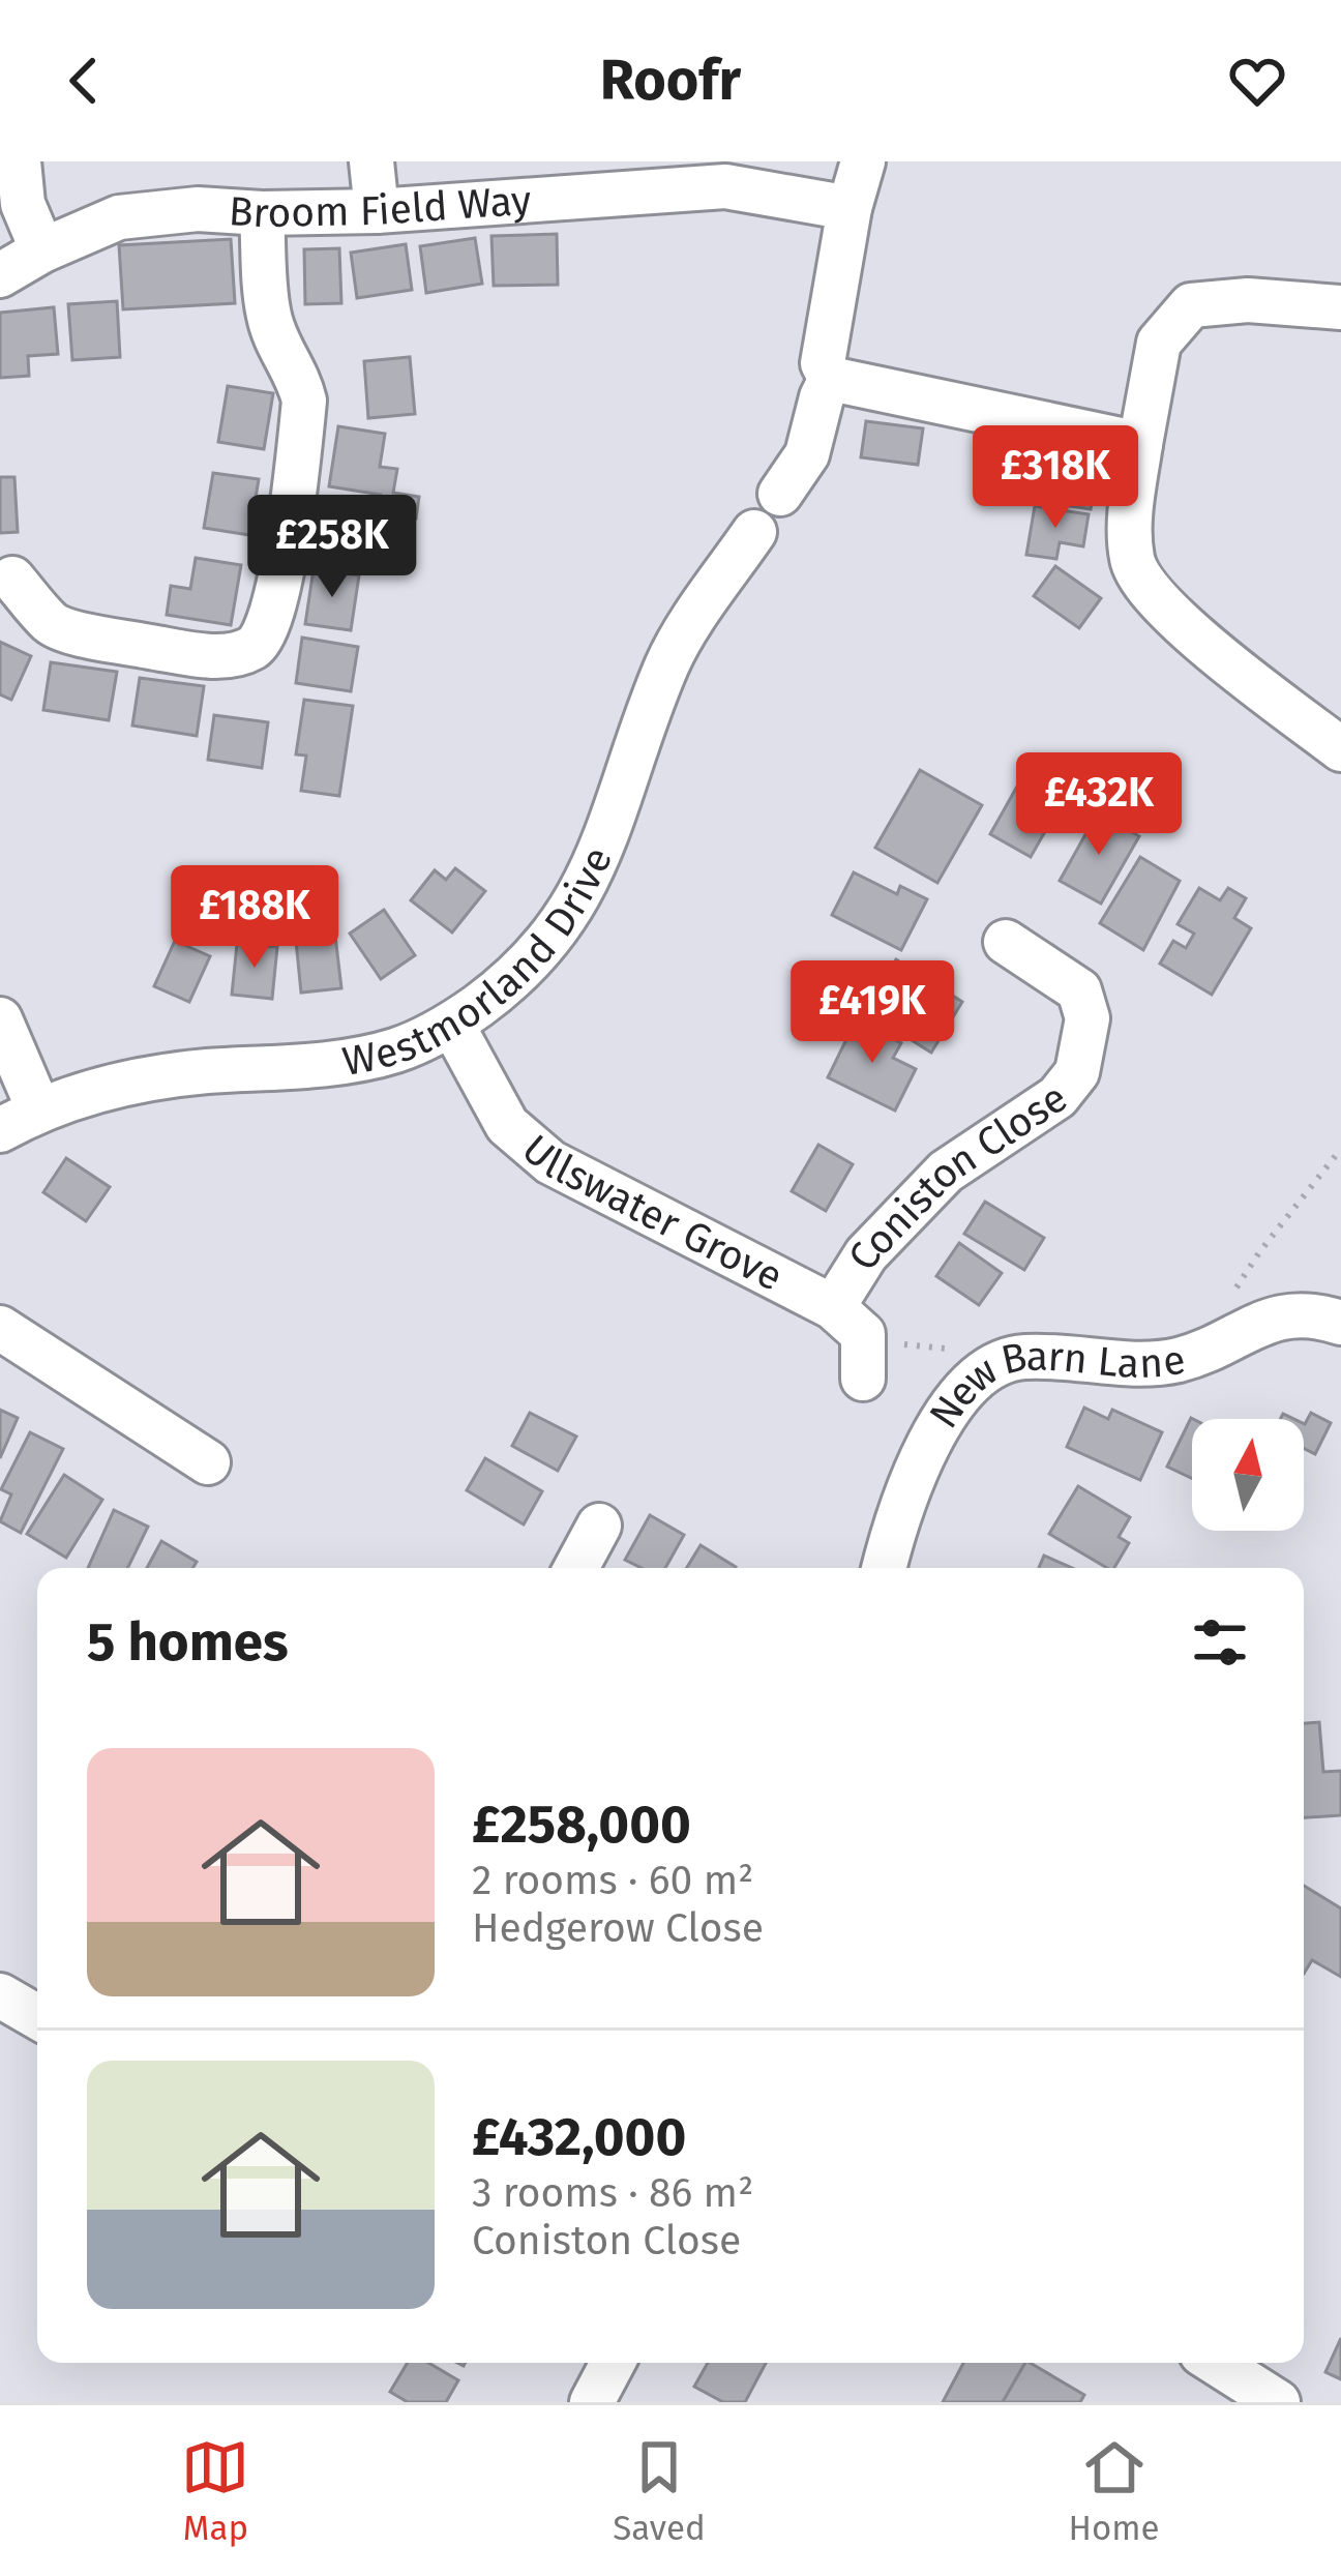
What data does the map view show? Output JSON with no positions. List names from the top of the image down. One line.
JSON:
{"streets":{"street":["Broom Field Way","Westmorland Drive","Coniston Close","Ullswater Grove","New Barn Lane"]},"crossings":[["Westmorland Drive","Ullswater Grove"],["Coniston Close","Ullswater Grove"]],"north":"top","page":{"header":"Roofr","price":["£318K","£258K","£432K","£188K","£419K"],"heading":"5 homes","list":[{"name":"£258,000","note":"2 rooms · 60 m² · Hedgerow Close"},{"name":"£432,000","note":"3 rooms · 86 m² · Coniston Close"}],"tabs":["Map","Saved","Home"]}}
